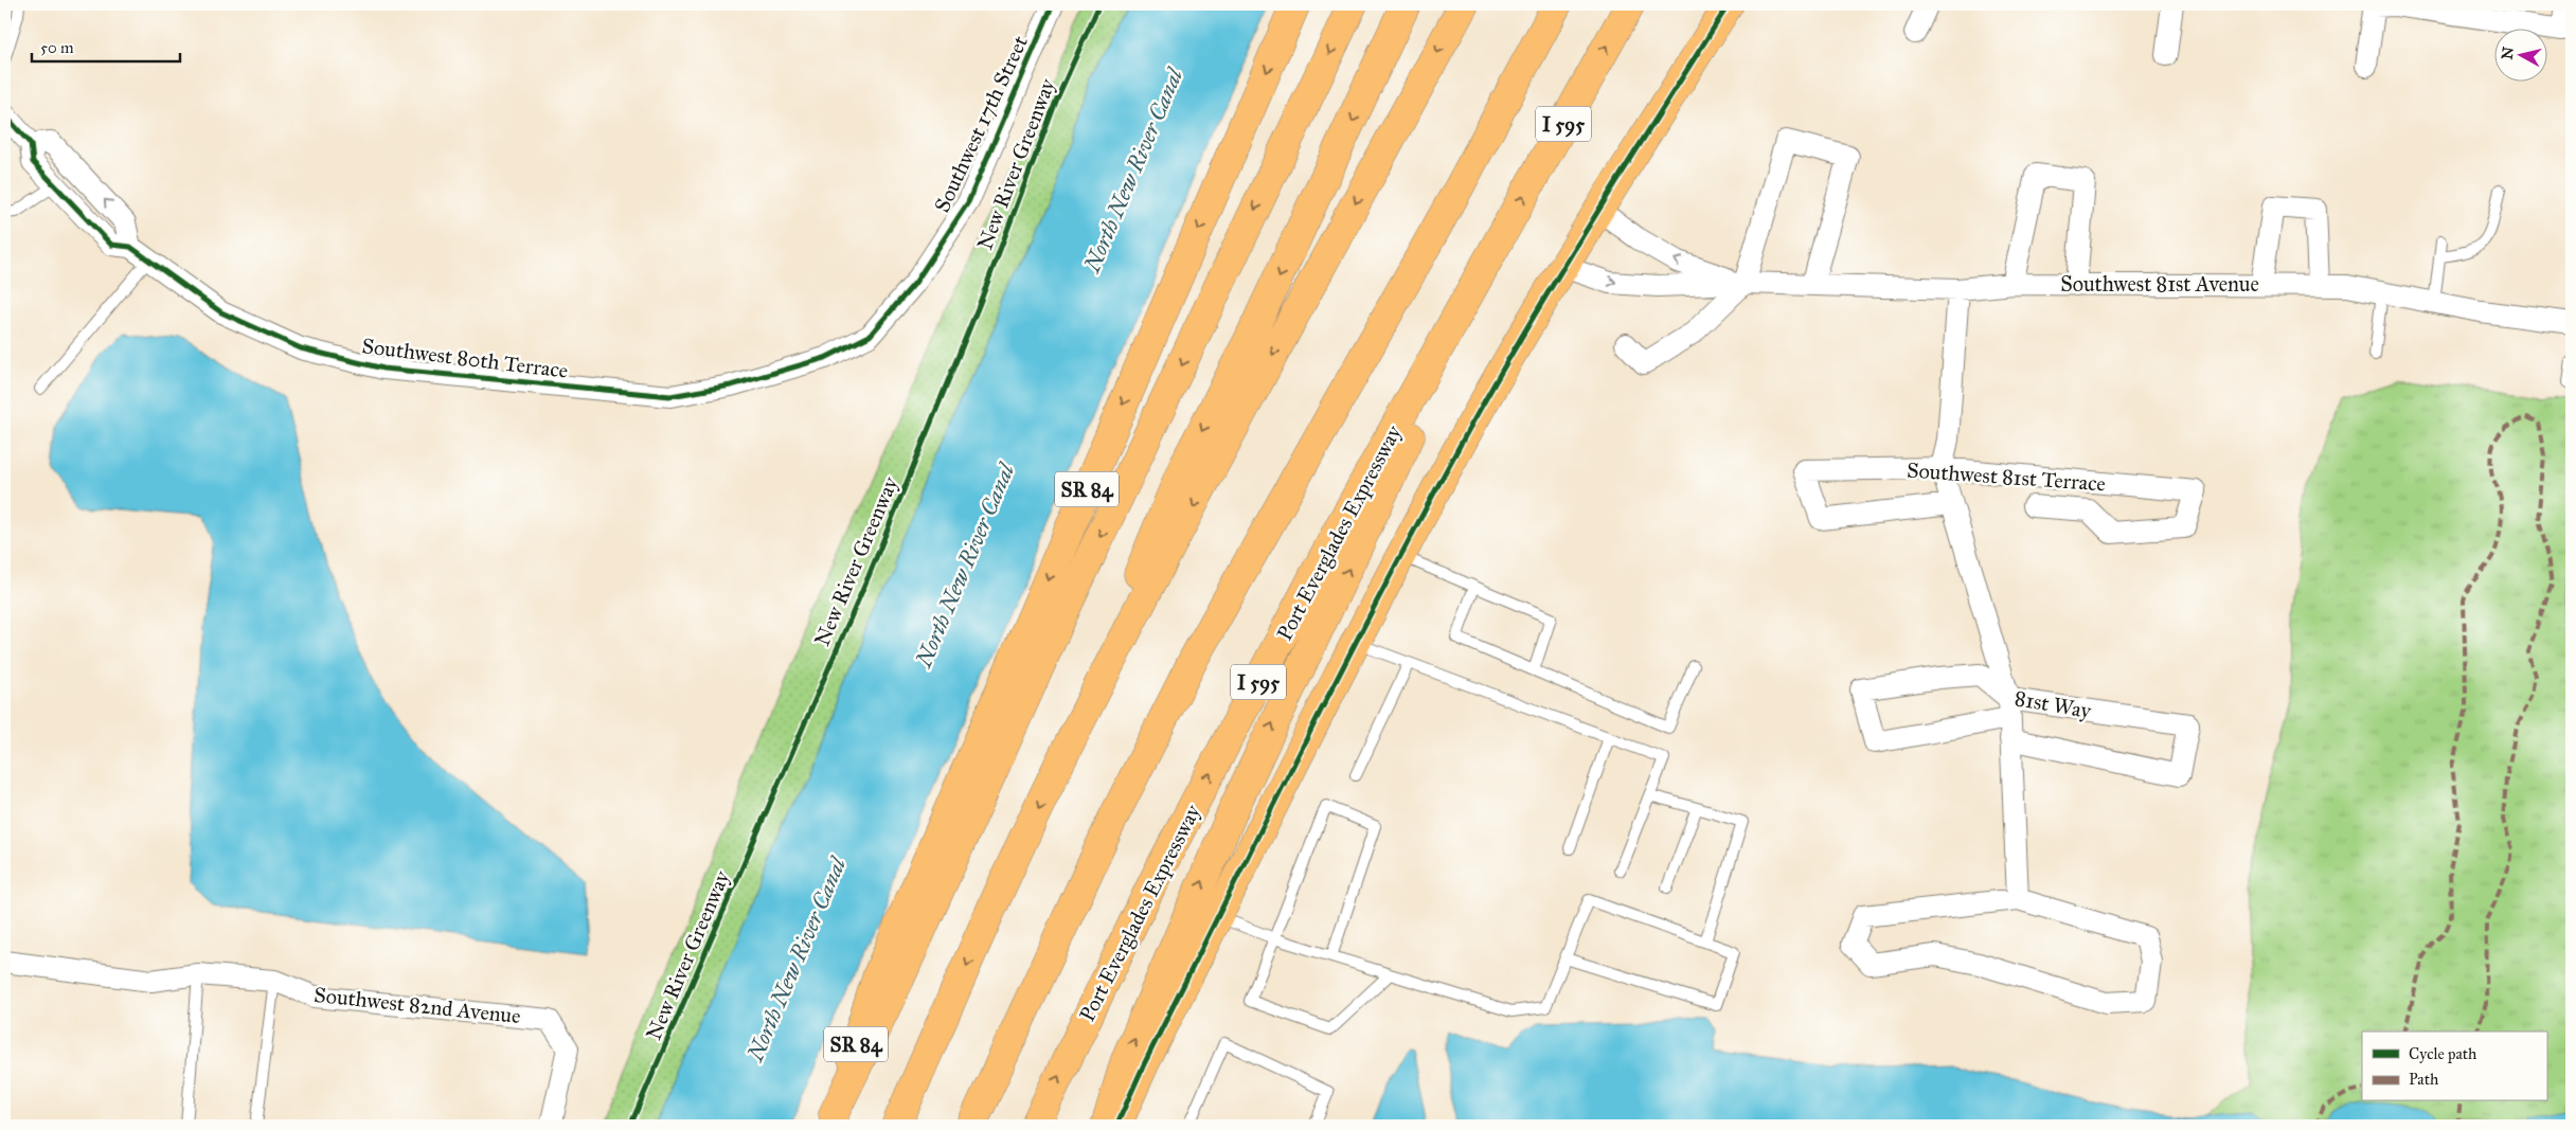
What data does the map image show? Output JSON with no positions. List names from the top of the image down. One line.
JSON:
{"streets":{"main road":["I 595","SR 84","Port Everglades Expressway"],"street":["Southwest 17th Street","Southwest 81st Avenue","Southwest 80th Terrace","Southwest 81st Terrace","81st Way","Southwest 82nd Avenue"],"cycle path":["New River Greenway"]},"crossings":[["Southwest 17th Street","Southwest 80th Terrace"]],"water":["North New River Canal"],"legend":["Cycle path","Path"],"scale_bar":"50 m","north":"left"}
